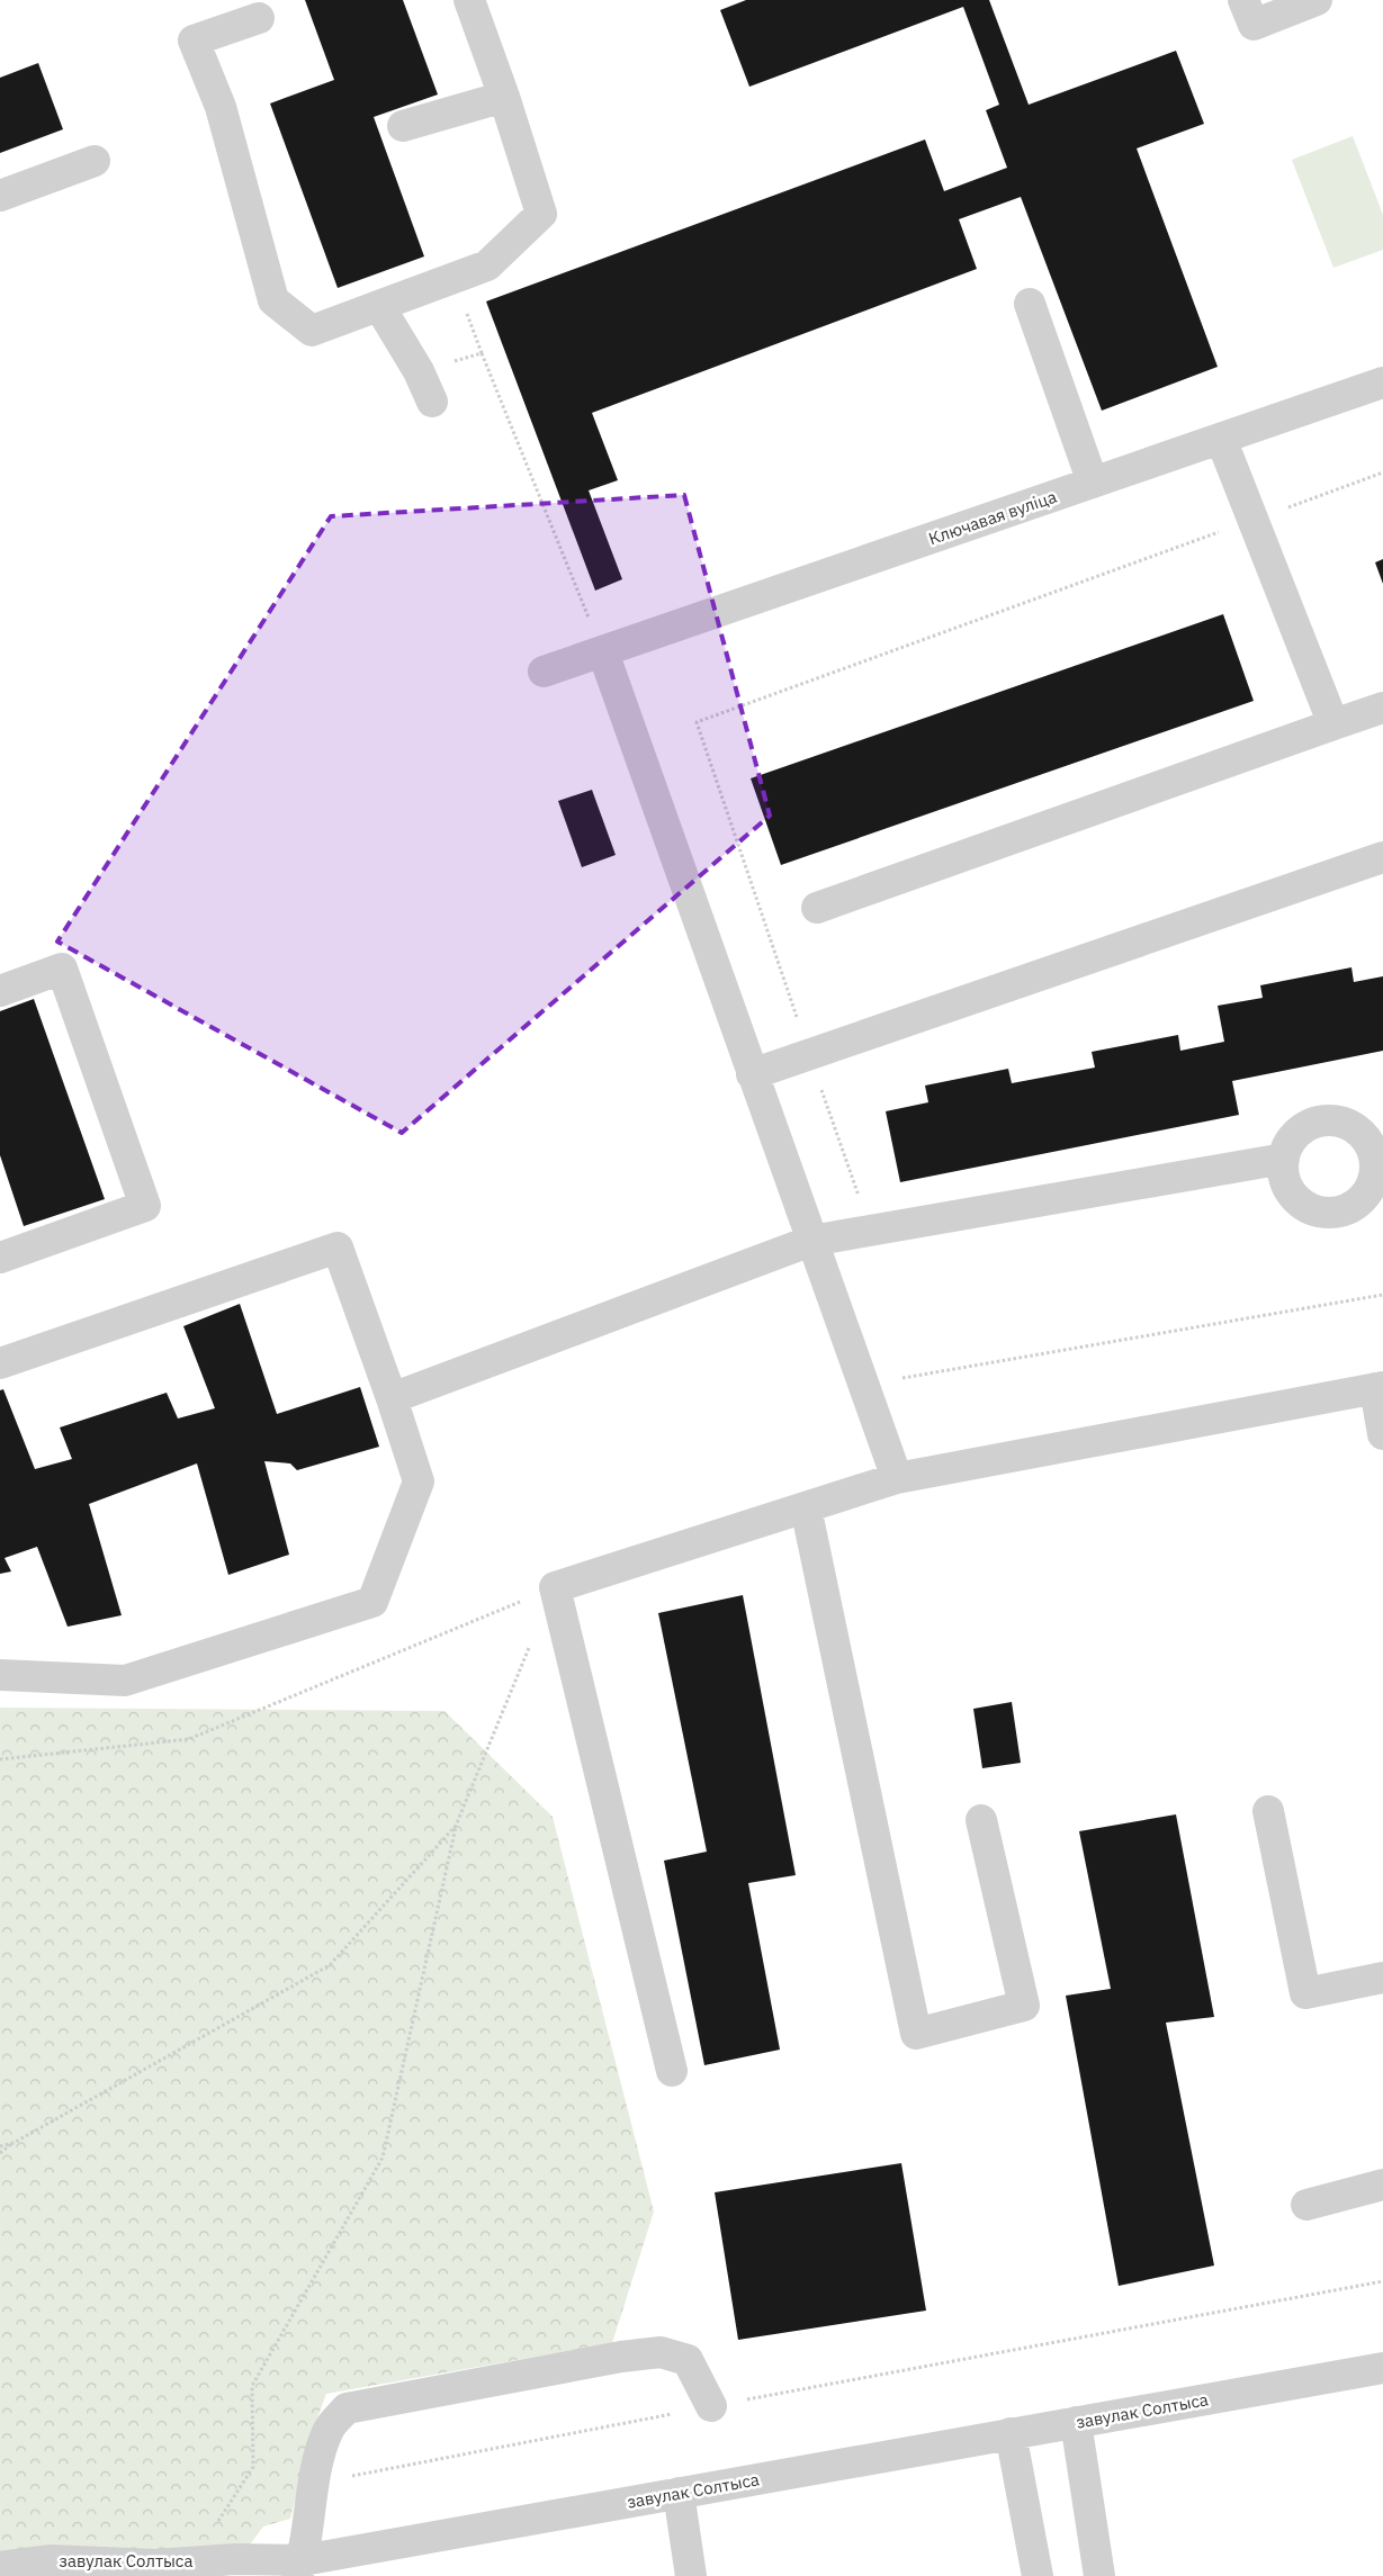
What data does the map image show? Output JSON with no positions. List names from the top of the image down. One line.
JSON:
{"streets":{"street":["Ключавая вуліца","завулак Солтыса"]}}
